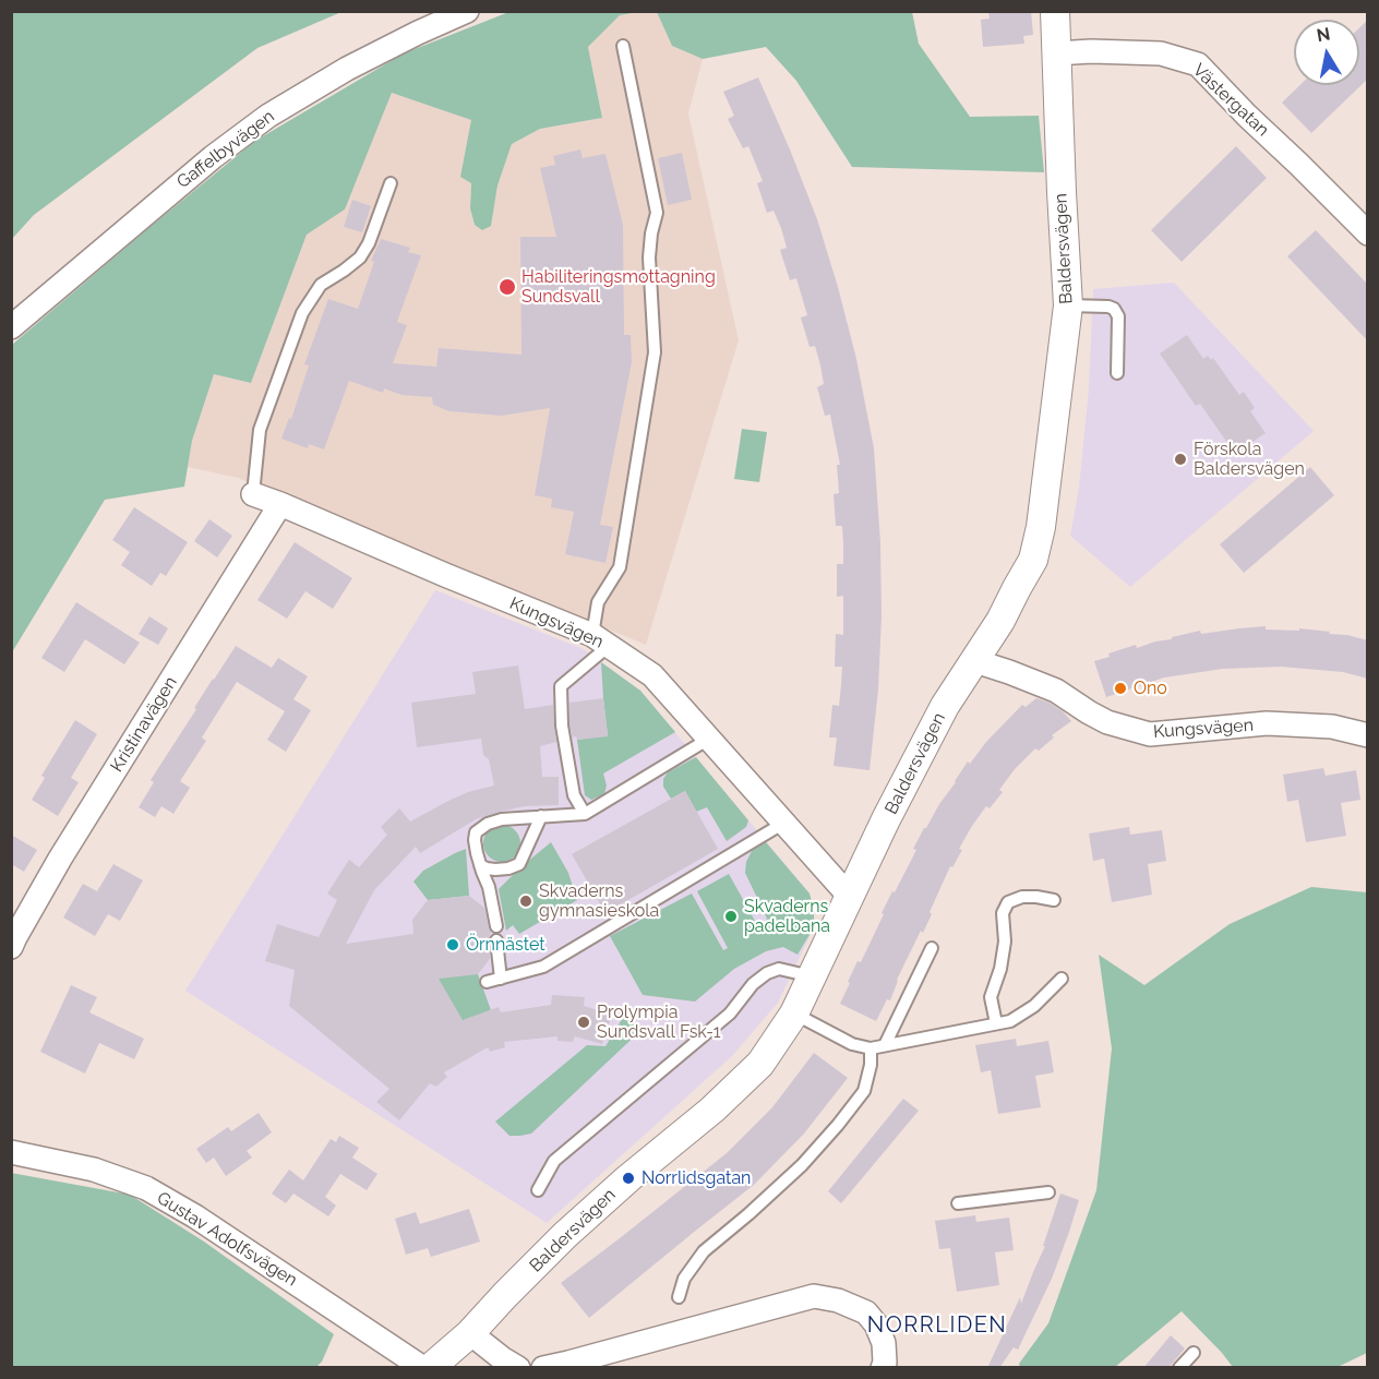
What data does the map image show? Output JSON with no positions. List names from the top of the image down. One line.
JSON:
{"streets":{"street":["Västergatan","Gaffelbyvägen","Baldersvägen","Kungsvägen","Kristinavägen","Gustav Adolfsvägen"]},"crossings":[["Västergatan","Baldersvägen"],["Baldersvägen","Kungsvägen"],["Kungsvägen","Kristinavägen"]],"districts":["NORRLIDEN"],"places":["Habiliteringsmottagning Sundsvall","Förskola Baldersvägen","Ono","Skvaderns gymnasieskola","Skvaderns padelbana","Örnnästet","Prolympia Sundsvall Fsk-1","Norrlidsgatan"],"north":"top"}
